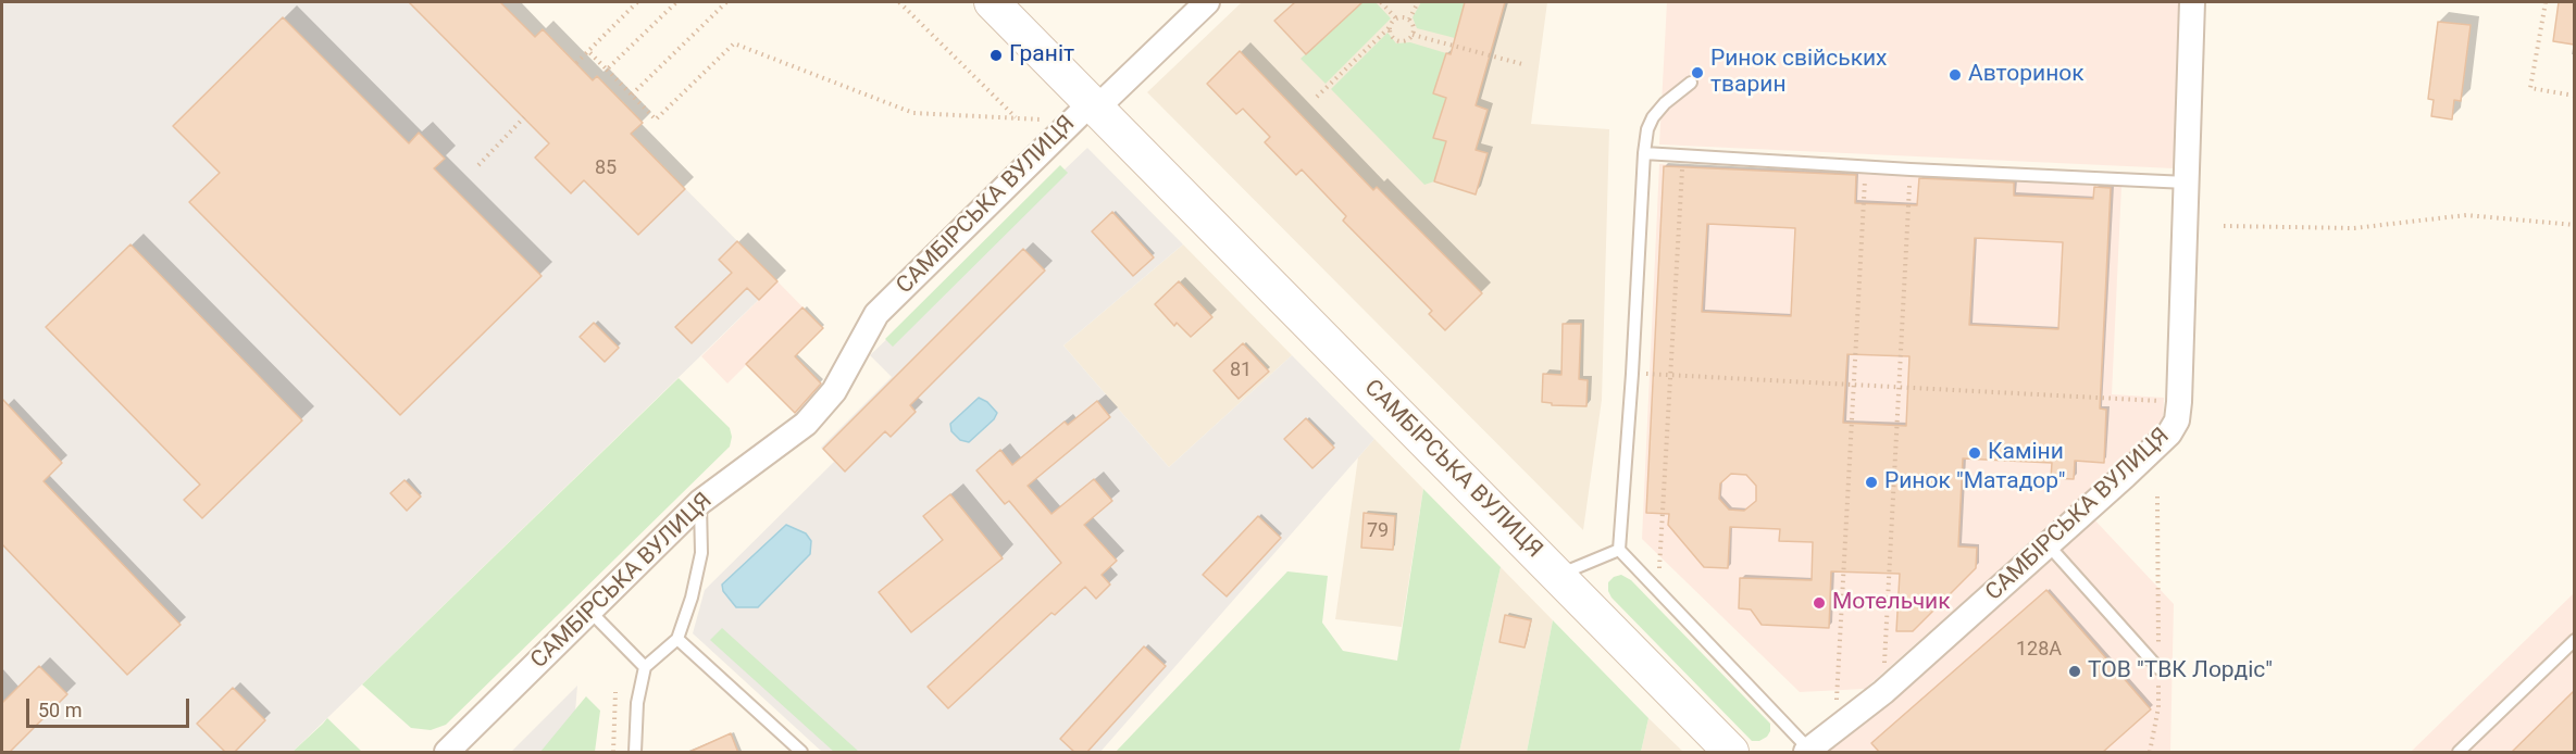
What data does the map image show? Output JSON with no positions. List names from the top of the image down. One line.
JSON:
{"streets":{"main road":["САМБІРСЬКА ВУЛИЦЯ"]},"places":["Граніт","Ринок свійських тварин","Авторинок","Каміни","Ринок \"Матадор\"","Мотельчик","ТОВ \"ТВК Лордіс\""],"house_numbers":["85","81","79","128А"],"scale_bar":"50 m"}
